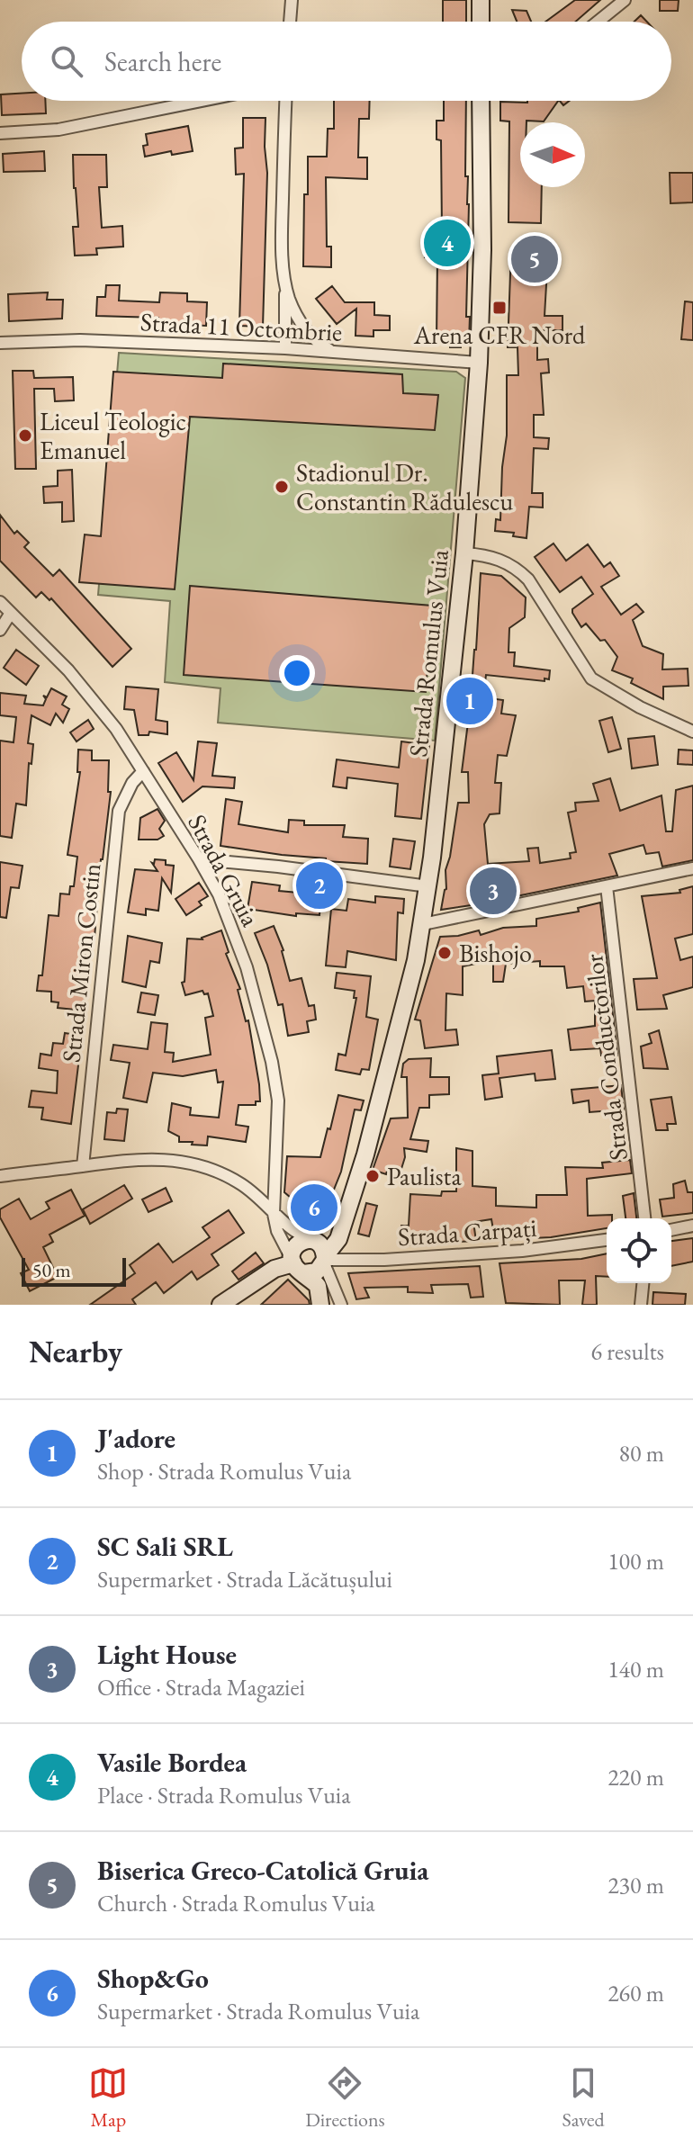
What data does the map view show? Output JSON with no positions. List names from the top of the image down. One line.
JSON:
{"streets":{"street":["Strada 11 Octombrie","Strada Romulus Vuia","Strada Gruia","Strada Miron Costin","Strada Conductorilor","Strada Carpați"]},"crossings":[["Strada 11 Octombrie","Strada Romulus Vuia"],["Strada Romulus Vuia","Strada Carpați"],["Strada Gruia","Strada Miron Costin"]],"places":{"transit":["Arena CFR Nord"],"other":["Liceul Teologic Emanuel","Stadionul Dr. Constantin Rădulescu","Bishojo","Paulista"]},"scale_bar":"50 m","north":"right","page":{"search":"Search here","pins":["4","5","1","2","3","6"],"scale":"50 m","heading":["Nearby","6 results"],"list":[{"mark":"1","name":"J'adore","note":"Shop · Strada Romulus Vuia","value":"80 m"},{"mark":"2","name":"SC Sali SRL","note":"Supermarket · Strada Lăcătușului","value":"100 m"},{"mark":"3","name":"Light House","note":"Office · Strada Magaziei","value":"140 m"},{"mark":"4","name":"Vasile Bordea","note":"Place · Strada Romulus Vuia","value":"220 m"},{"mark":"5","name":"Biserica Greco-Catolică Gruia","note":"Church · Strada Romulus Vuia","value":"230 m"},{"mark":"6","name":"Shop&Go","note":"Supermarket · Strada Romulus Vuia","value":"260 m"}],"nav":["Map","Directions","Saved"]}}
